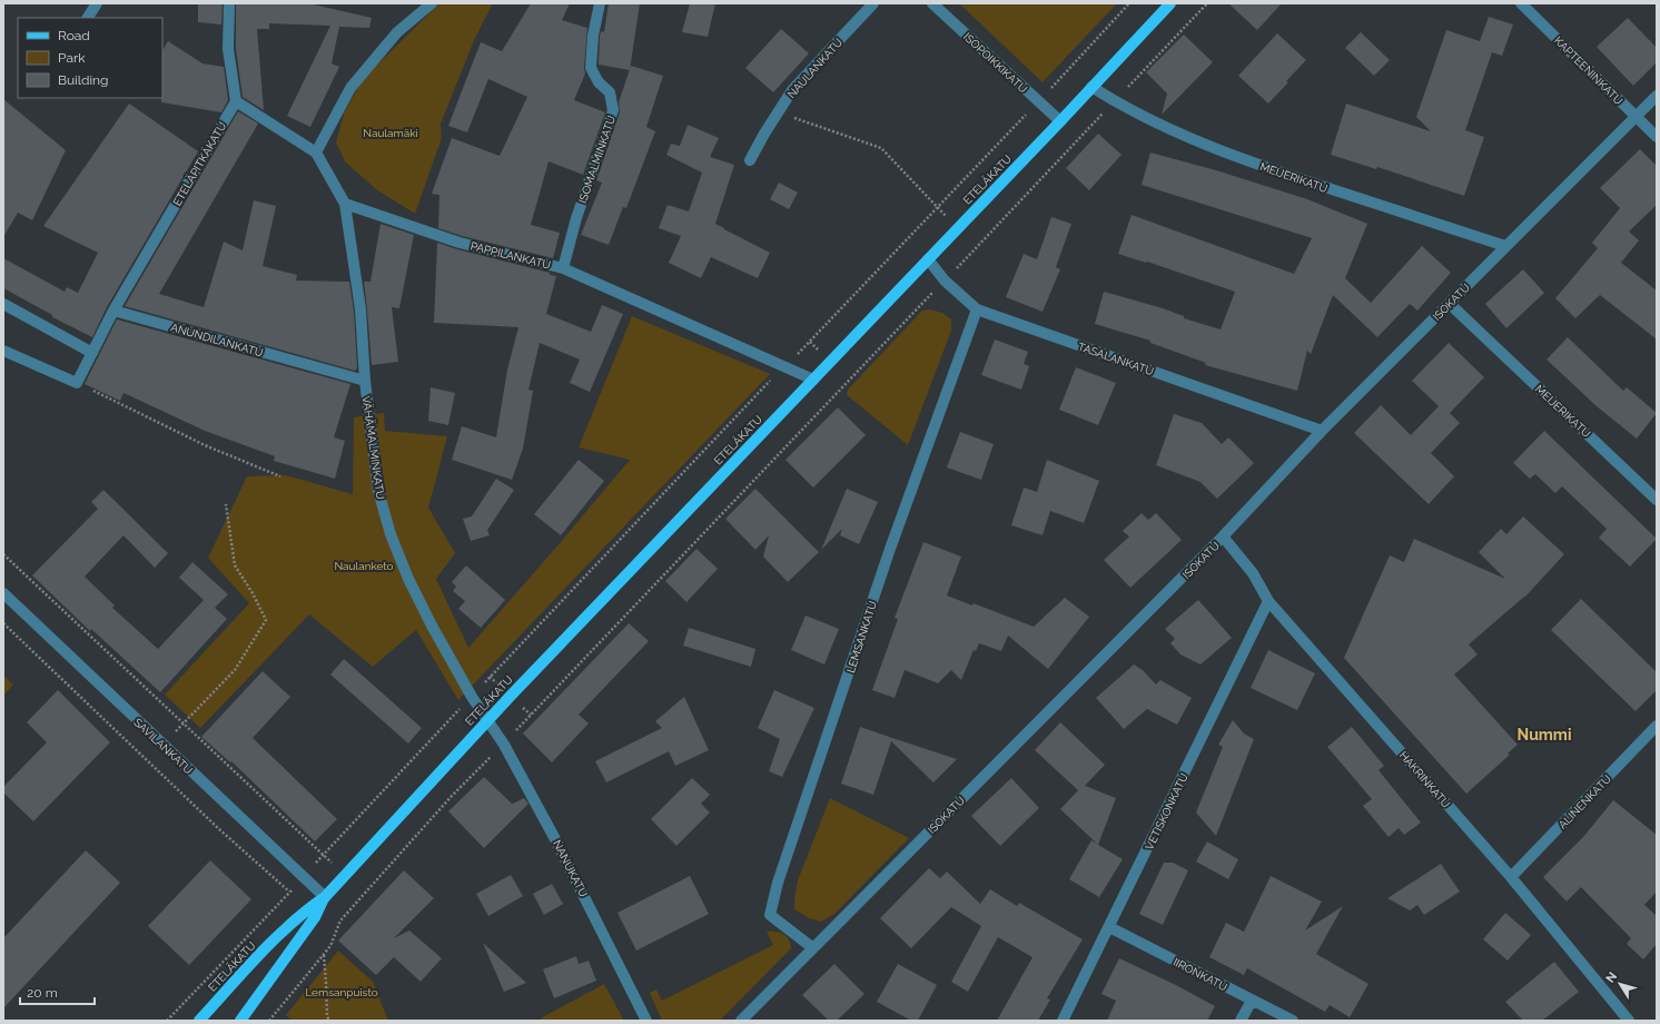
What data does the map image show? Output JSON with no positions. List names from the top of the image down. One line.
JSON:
{"streets":{"main road":["ETELÄKATU"],"street":["ISOPOIKKIKATU","NAULANKATU","KAPTEENINKATU","ISOMALMINKATU","ETELÄPITKÄKATU","MEIJERIKATU","PAPPILANKATU","ISOKATU","ANUNDILANKATU","TASALANKATU","VÄHÄMALMINKATU","LEMSANKATU","SAVILANKATU","HAKRINKATU","ALINENKATU","VETISKONKATU","NANUKATU","IIRONKATU"]},"crossings":[["ISOPOIKKIKATU","ETELÄKATU"],["KAPTEENINKATU","ISOKATU"],["ISOMALMINKATU","PAPPILANKATU"],["ETELÄPITKÄKATU","ANUNDILANKATU"],["MEIJERIKATU","ETELÄKATU"],["MEIJERIKATU","ISOKATU"],["ETELÄKATU","PAPPILANKATU"],["ETELÄKATU","TASALANKATU"],["ETELÄKATU","VÄHÄMALMINKATU"],["ETELÄKATU","SAVILANKATU"],["ETELÄKATU","NANUKATU"],["PAPPILANKATU","VÄHÄMALMINKATU"],["ISOKATU","TASALANKATU"],["ISOKATU","LEMSANKATU"],["ISOKATU","HAKRINKATU"],["ANUNDILANKATU","VÄHÄMALMINKATU"],["TASALANKATU","LEMSANKATU"],["VÄHÄMALMINKATU","NANUKATU"],["HAKRINKATU","ALINENKATU"],["HAKRINKATU","VETISKONKATU"],["VETISKONKATU","IIRONKATU"]],"districts":["Nummi"],"parks":["Naulamäki","Naulanketo","Lemsanpuisto"],"legend":["Road","Park","Building"],"scale_bar":"20 m","north":"top left"}
